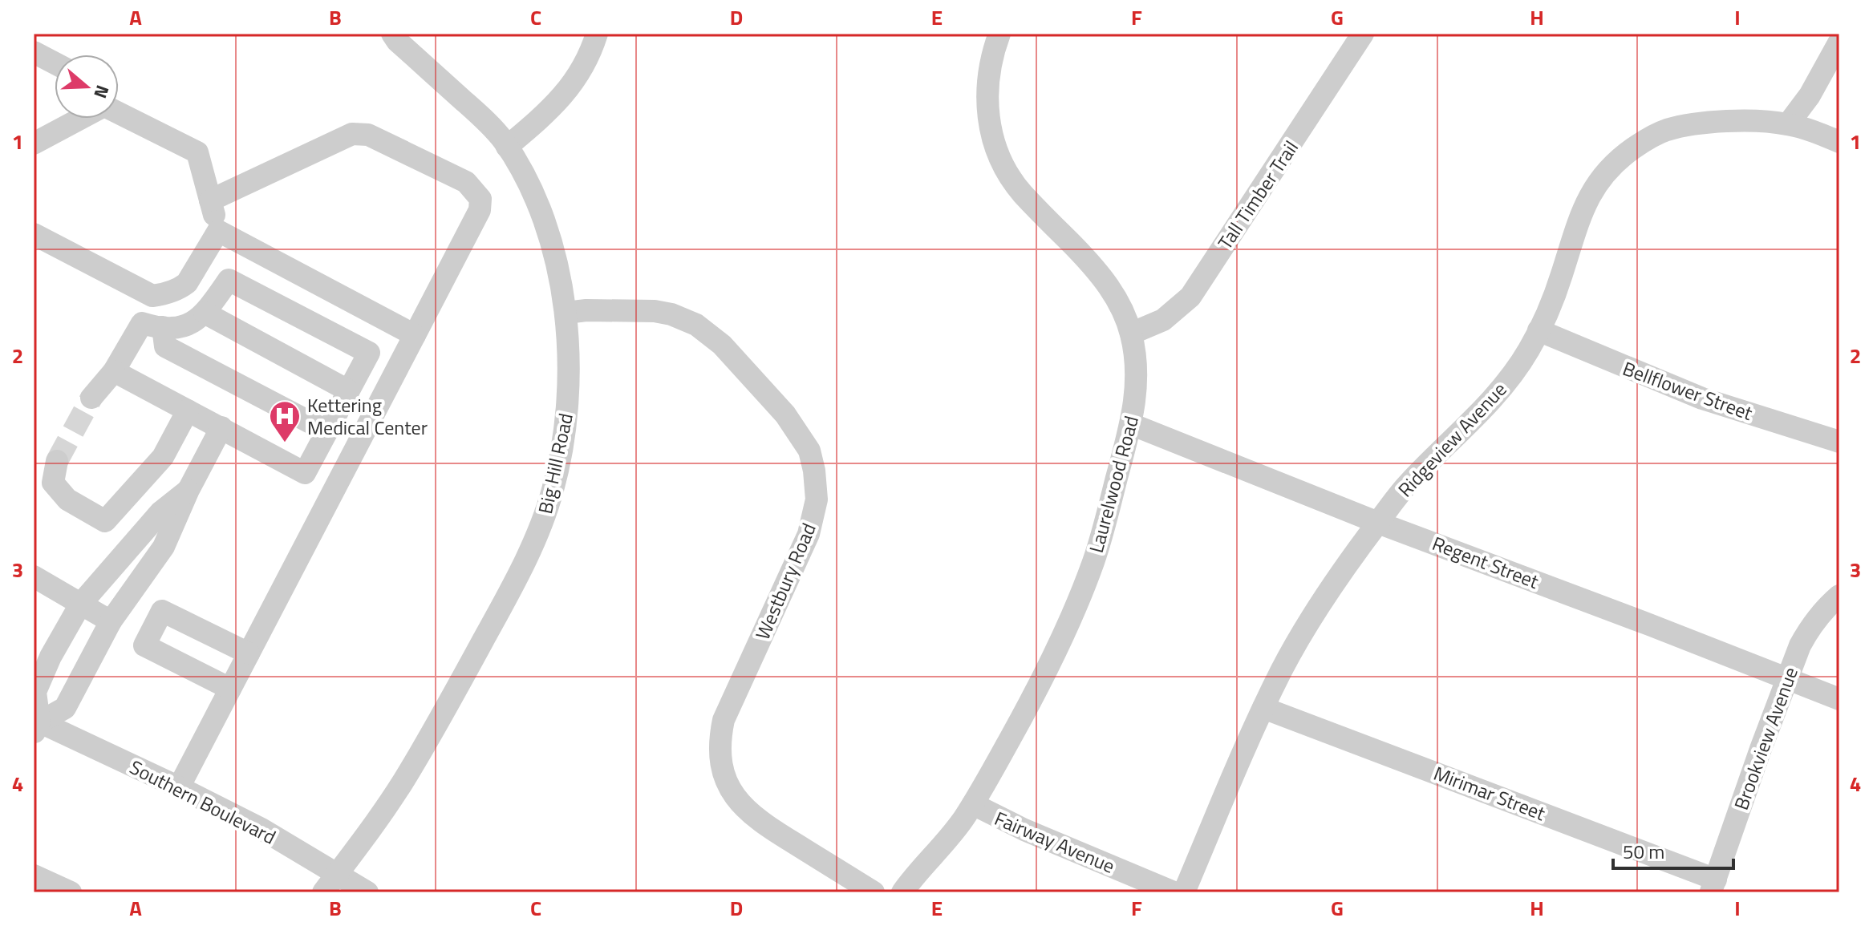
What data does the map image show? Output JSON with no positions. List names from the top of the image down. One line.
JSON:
{"streets":{"street":["Tall Timber Trail","Bellflower Street","Ridgeview Avenue","Big Hill Road","Laurelwood Road","Regent Street","Westbury Road","Brookview Avenue","Mirimar Street","Southern Boulevard","Fairway Avenue"]},"crossings":[["Tall Timber Trail","Laurelwood Road"],["Bellflower Street","Ridgeview Avenue"],["Ridgeview Avenue","Regent Street"],["Ridgeview Avenue","Mirimar Street"],["Big Hill Road","Westbury Road"],["Big Hill Road","Southern Boulevard"],["Laurelwood Road","Regent Street"],["Laurelwood Road","Fairway Avenue"],["Regent Street","Brookview Avenue"],["Brookview Avenue","Mirimar Street"]],"places":{"hospital":["Kettering Medical Center"]},"scale_bar":"50 m","north":"right","grid":{"columns":["A","B","C","D","E","F","G","H","I"],"rows":["1","2","3","4"]}}
